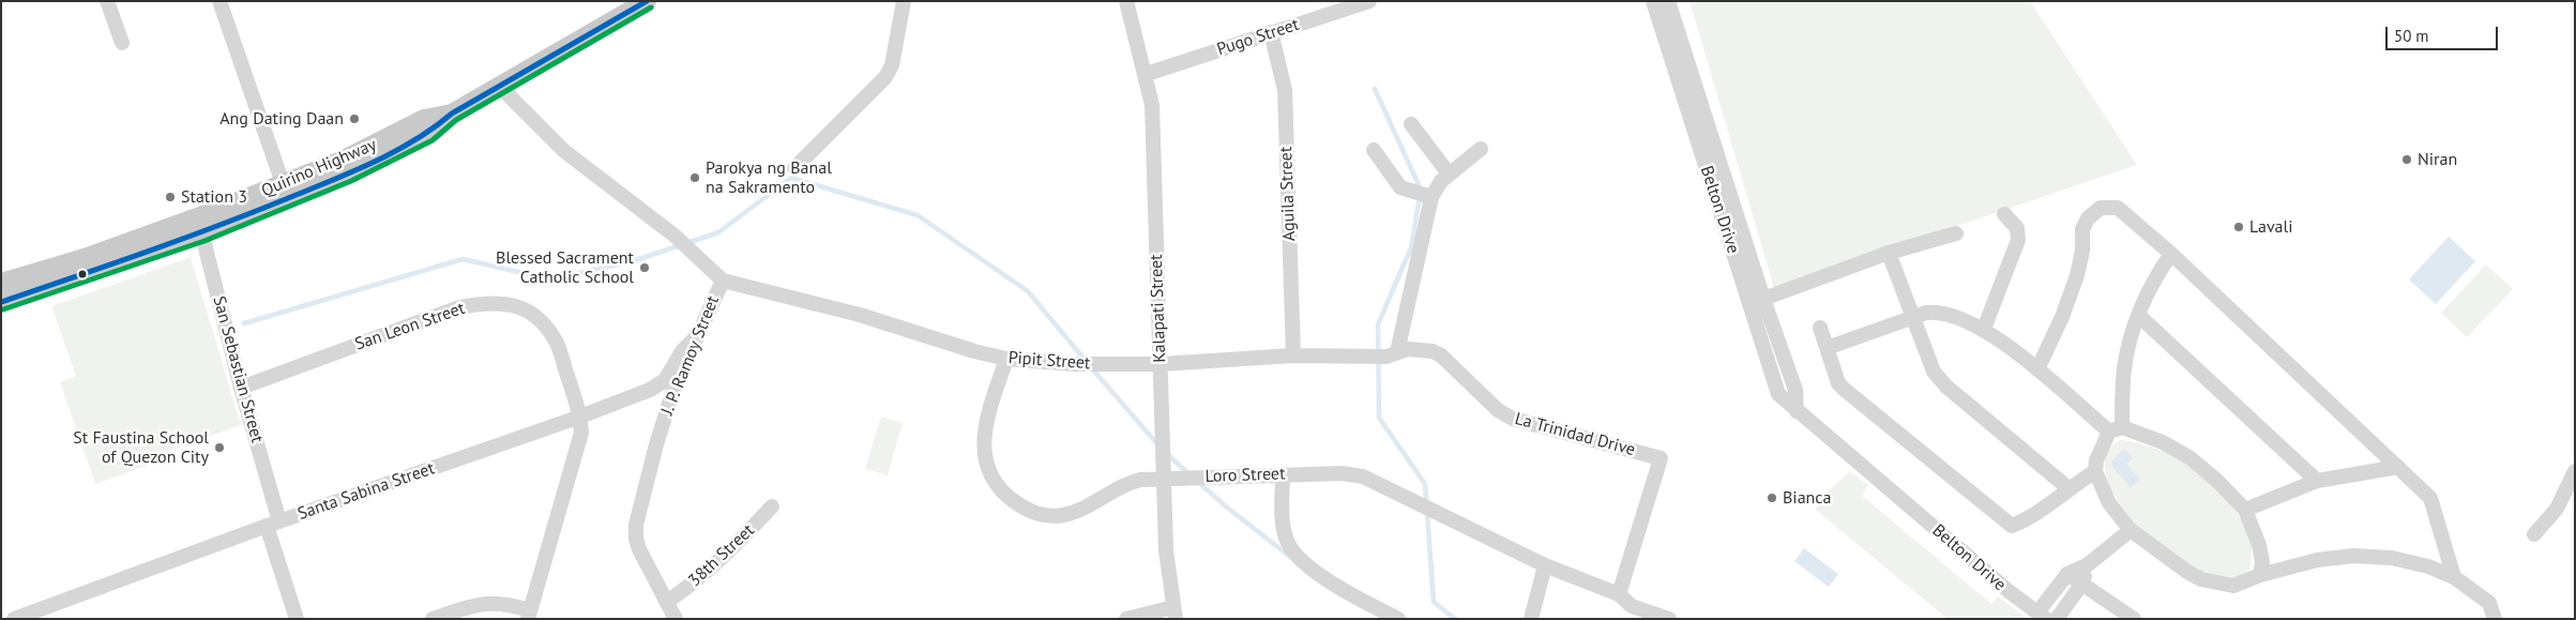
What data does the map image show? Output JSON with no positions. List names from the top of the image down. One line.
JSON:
{"streets":{"main road":["Quirino Highway"],"street":["Pugo Street","Aguila Street","Belton Drive","Kalapati Street","San Leon Street","J. P. Ramoy Street","Pipit Street","San Sebastian Street","La Trinidad Drive","Loro Street","Santa Sabina Street","38th Street"]},"crossings":[["Pugo Street","Aguila Street"],["Pugo Street","Kalapati Street"],["Quirino Highway","J. P. Ramoy Street"],["Quirino Highway","San Sebastian Street"],["Aguila Street","Pipit Street"],["Kalapati Street","Pipit Street"],["Kalapati Street","Loro Street"],["San Leon Street","San Sebastian Street"],["San Leon Street","Santa Sabina Street"],["J. P. Ramoy Street","Pipit Street"],["J. P. Ramoy Street","Santa Sabina Street"],["J. P. Ramoy Street","38th Street"],["Pipit Street","La Trinidad Drive"],["Pipit Street","Loro Street"],["San Sebastian Street","Santa Sabina Street"],["La Trinidad Drive","Loro Street"]],"places":["Ang Dating Daan","Niran","Parokya ng Banal na Sakramento","Station 3","Lavali","Blessed Sacrament Catholic School","St Faustina School of Quezon City","Bianca"],"scale_bar":"50 m"}
